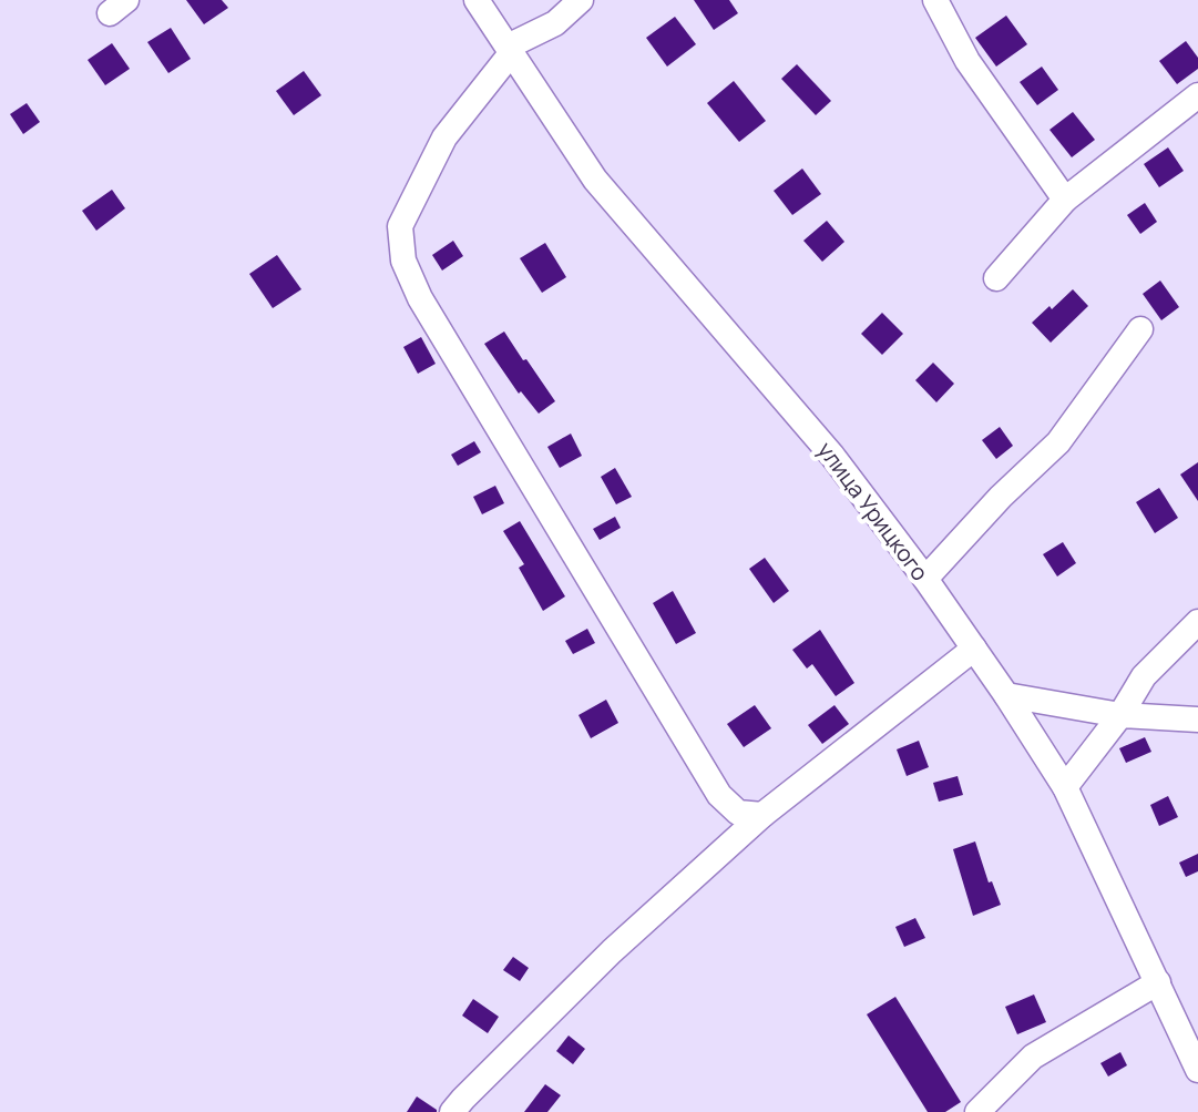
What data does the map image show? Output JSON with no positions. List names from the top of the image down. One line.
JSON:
{"streets":{"street":["улица Урицкого"]}}
